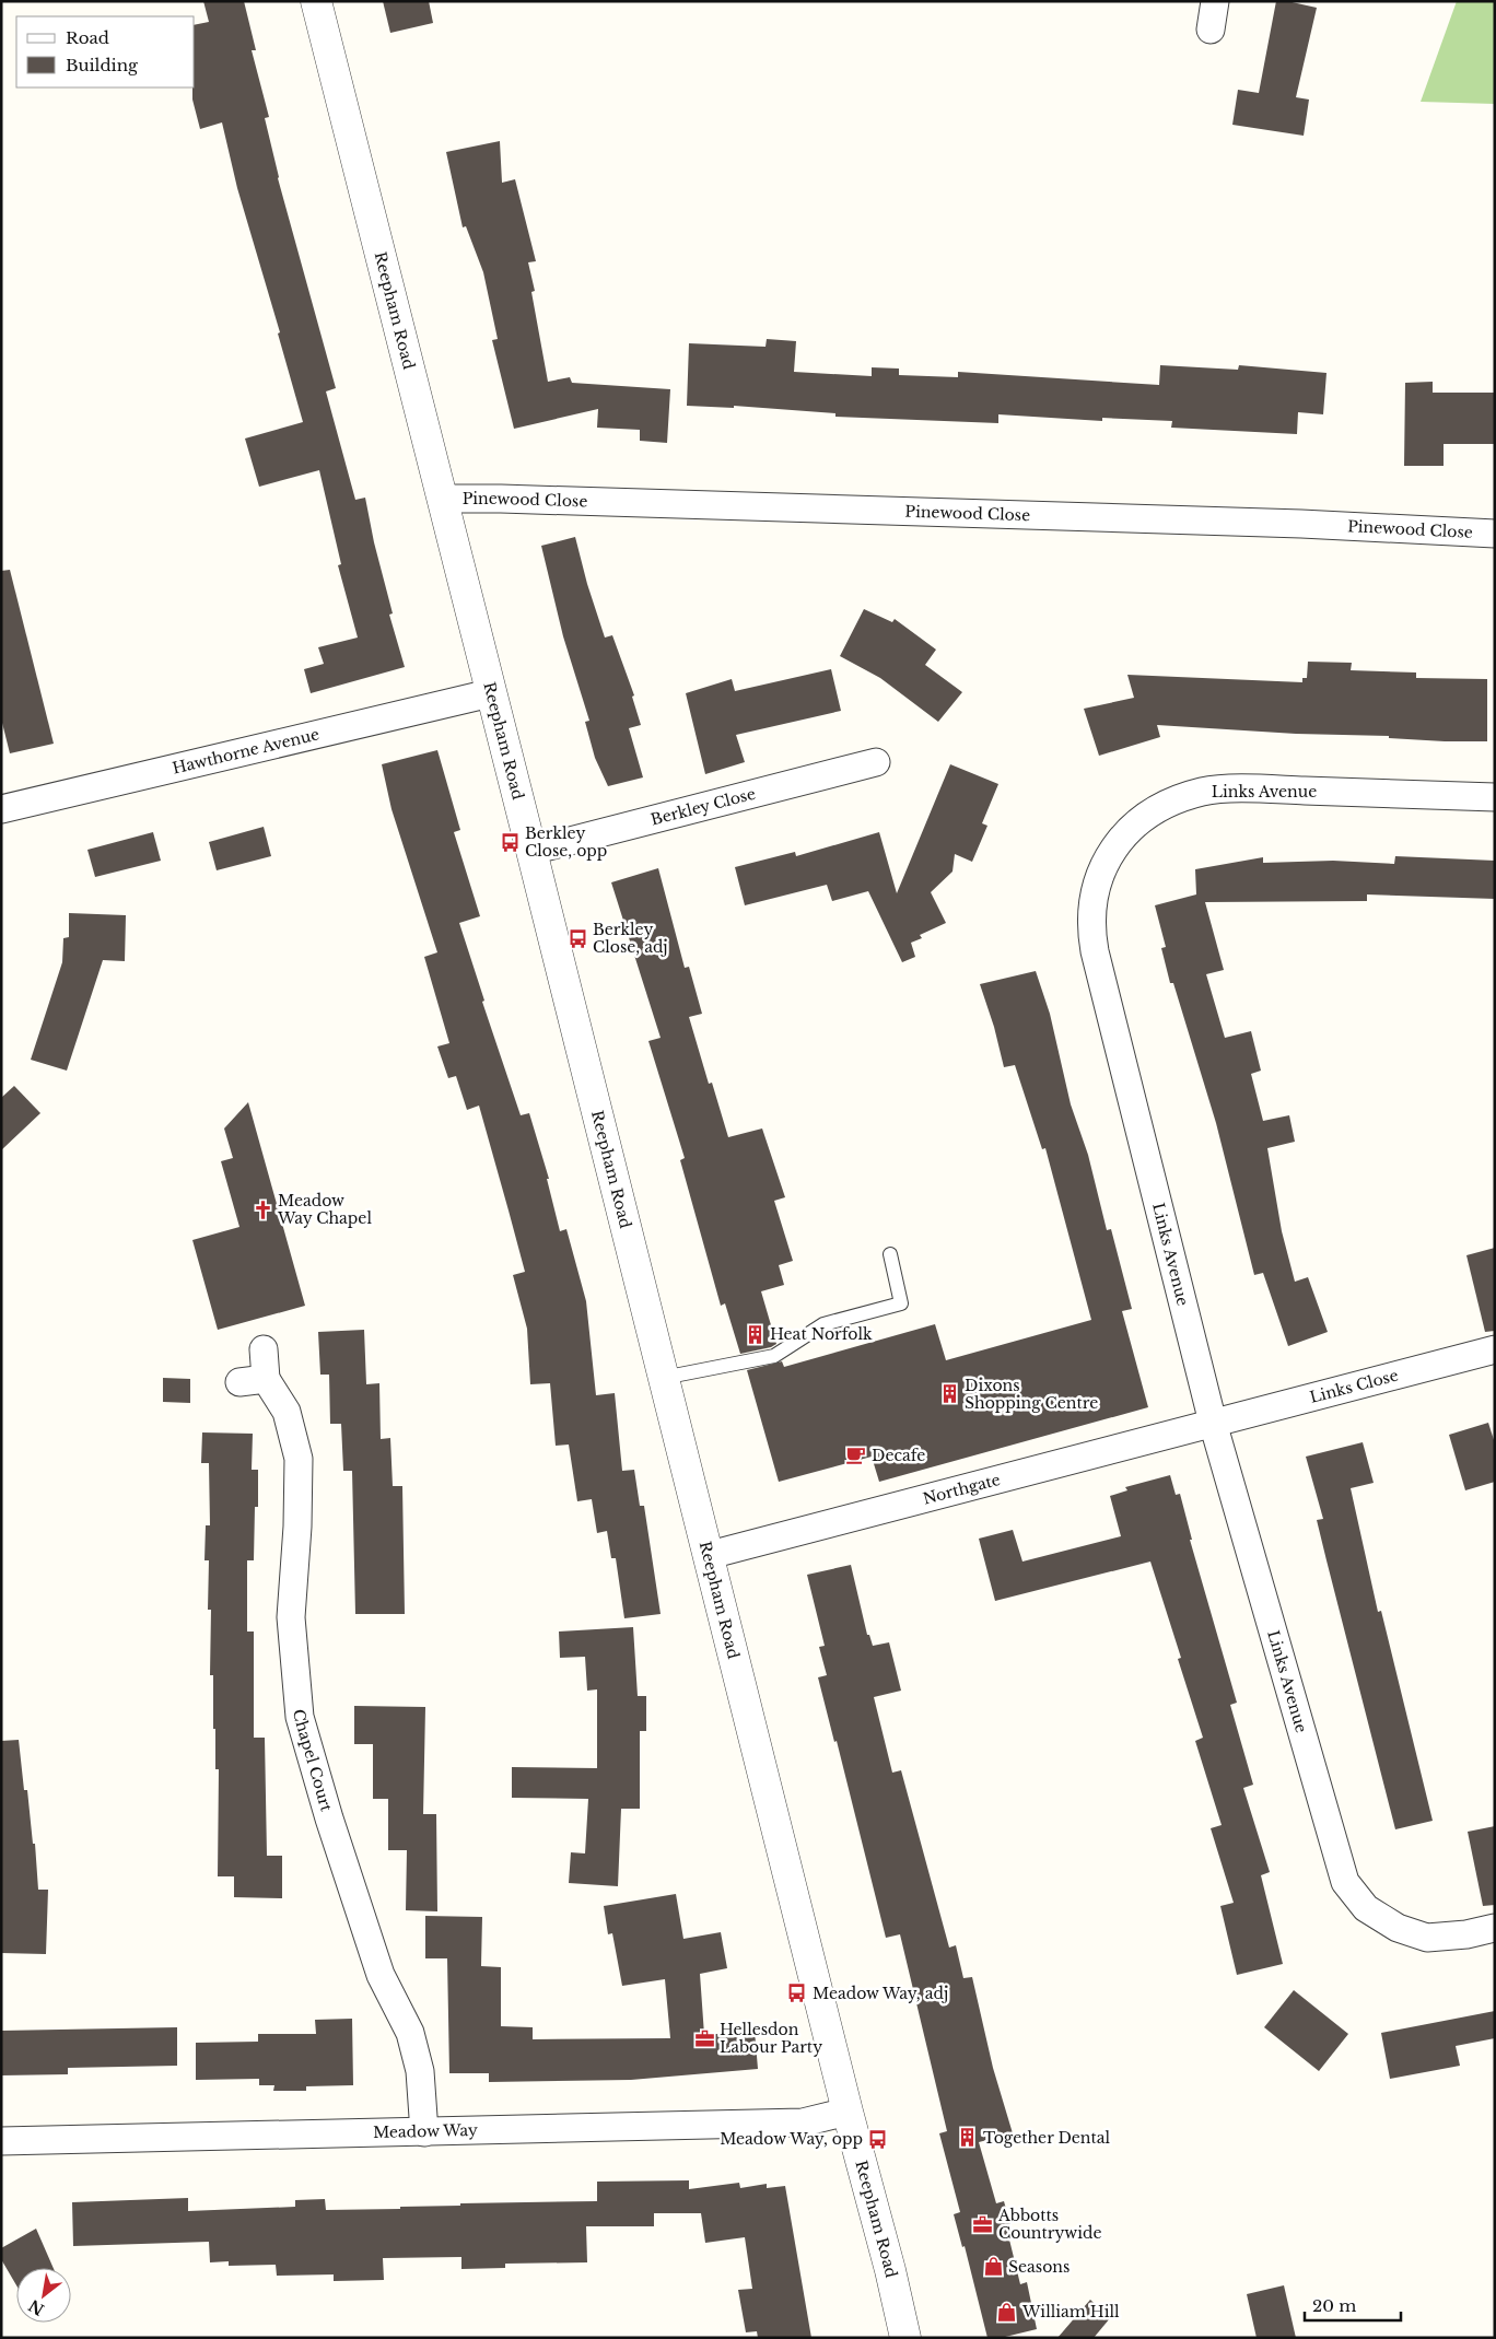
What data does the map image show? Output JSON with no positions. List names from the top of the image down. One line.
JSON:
{"streets":{"street":["Reepham Road","Pinewood Close","Hawthorne Avenue","Links Avenue","Berkley Close","Links Close","Northgate","Chapel Court","Meadow Way"]},"crossings":[["Reepham Road","Pinewood Close"],["Reepham Road","Hawthorne Avenue"],["Reepham Road","Berkley Close"],["Reepham Road","Northgate"],["Reepham Road","Meadow Way"],["Links Avenue","Links Close"],["Links Avenue","Northgate"],["Links Close","Northgate"],["Chapel Court","Meadow Way"]],"places":{"bus stop":["Berkley Close, opp","Berkley Close, adj","Meadow Way, adj","Meadow Way, opp"],"church":["Meadow Way Chapel"],"building":["Heat Norfolk","Dixons Shopping Centre","Together Dental"],"cafe":["Decafe"],"office":["Hellesdon Labour Party","Abbotts Countrywide"],"shop":["Seasons","William Hill"]},"legend":["Road","Building"],"scale_bar":"20 m","north":"bottom left"}
